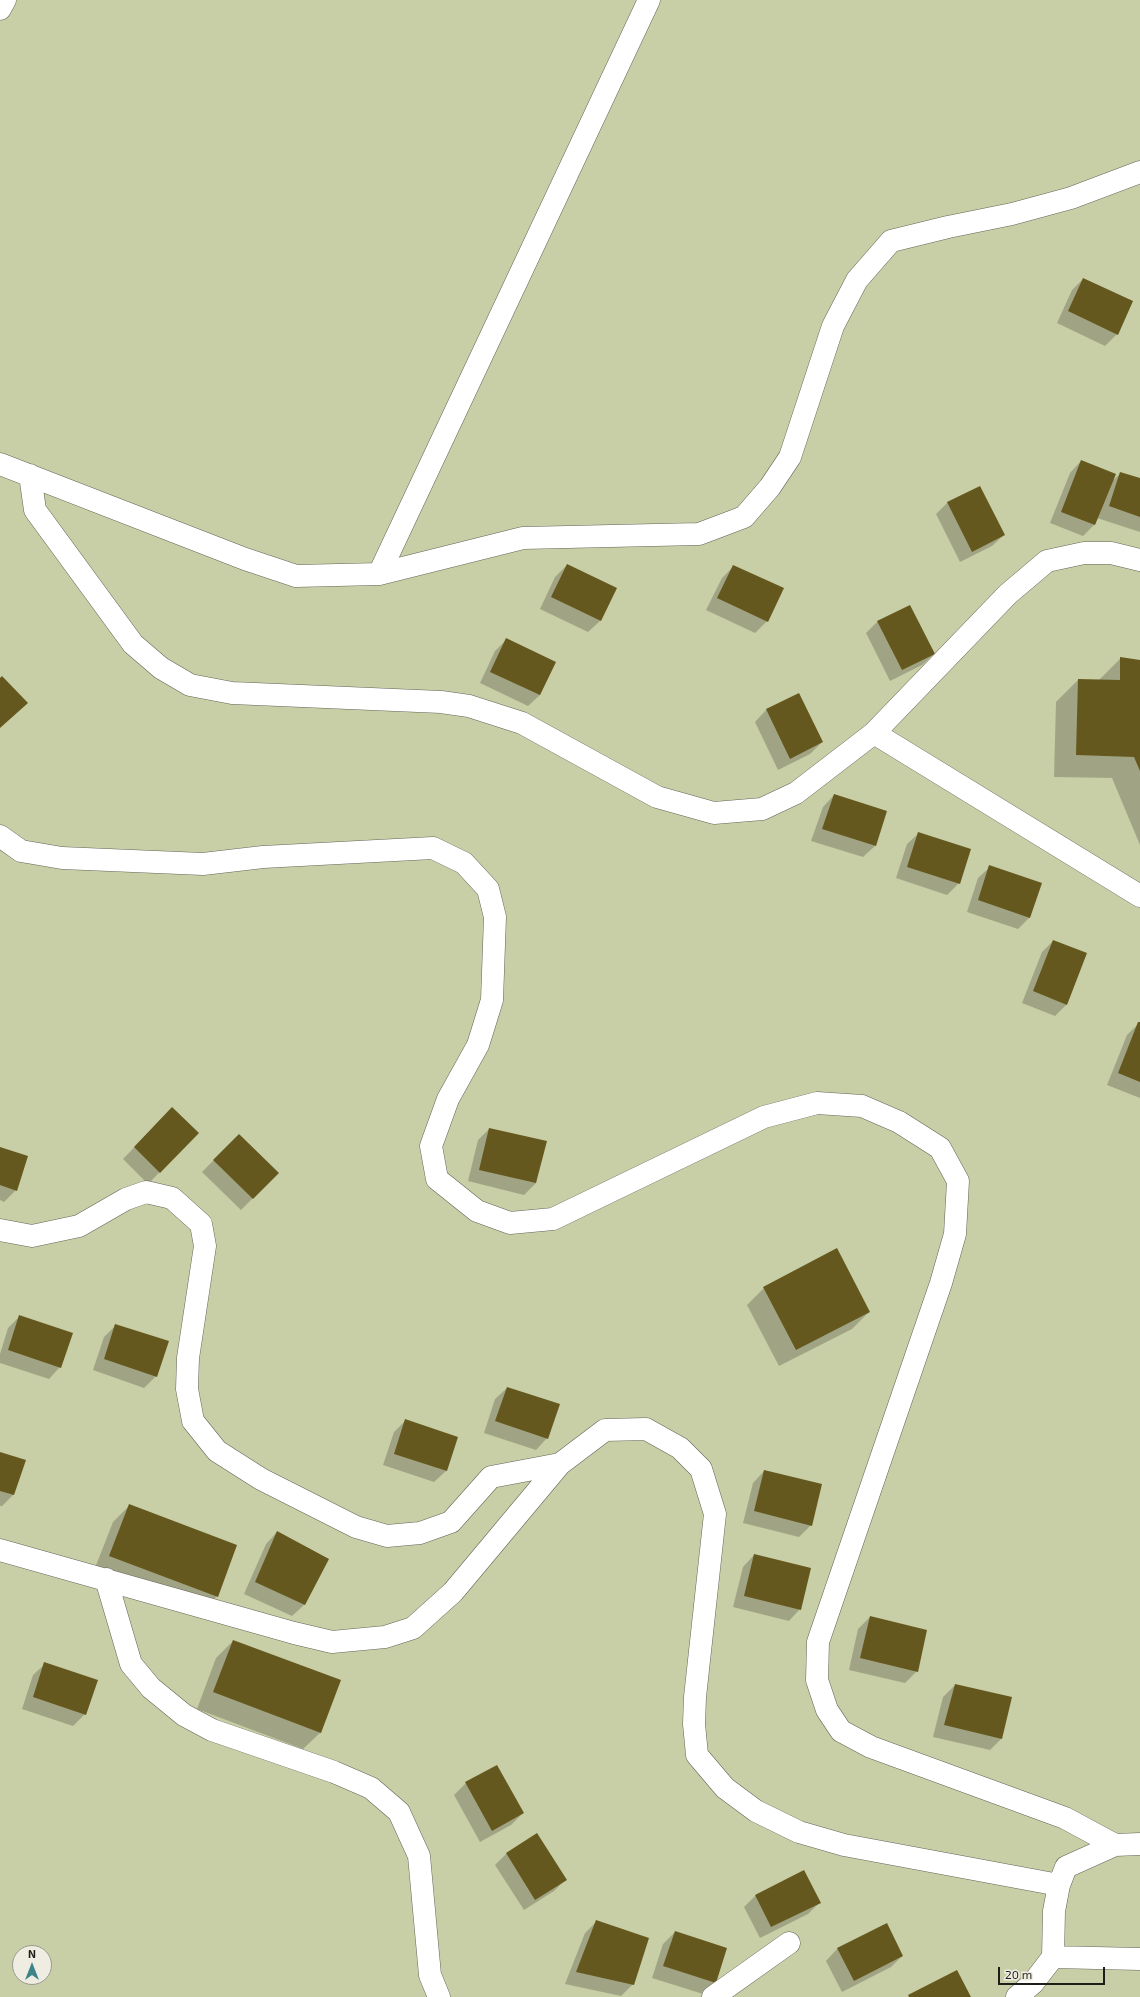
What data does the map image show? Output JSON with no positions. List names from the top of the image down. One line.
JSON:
{"scale_bar":"20 m","north":"top"}
